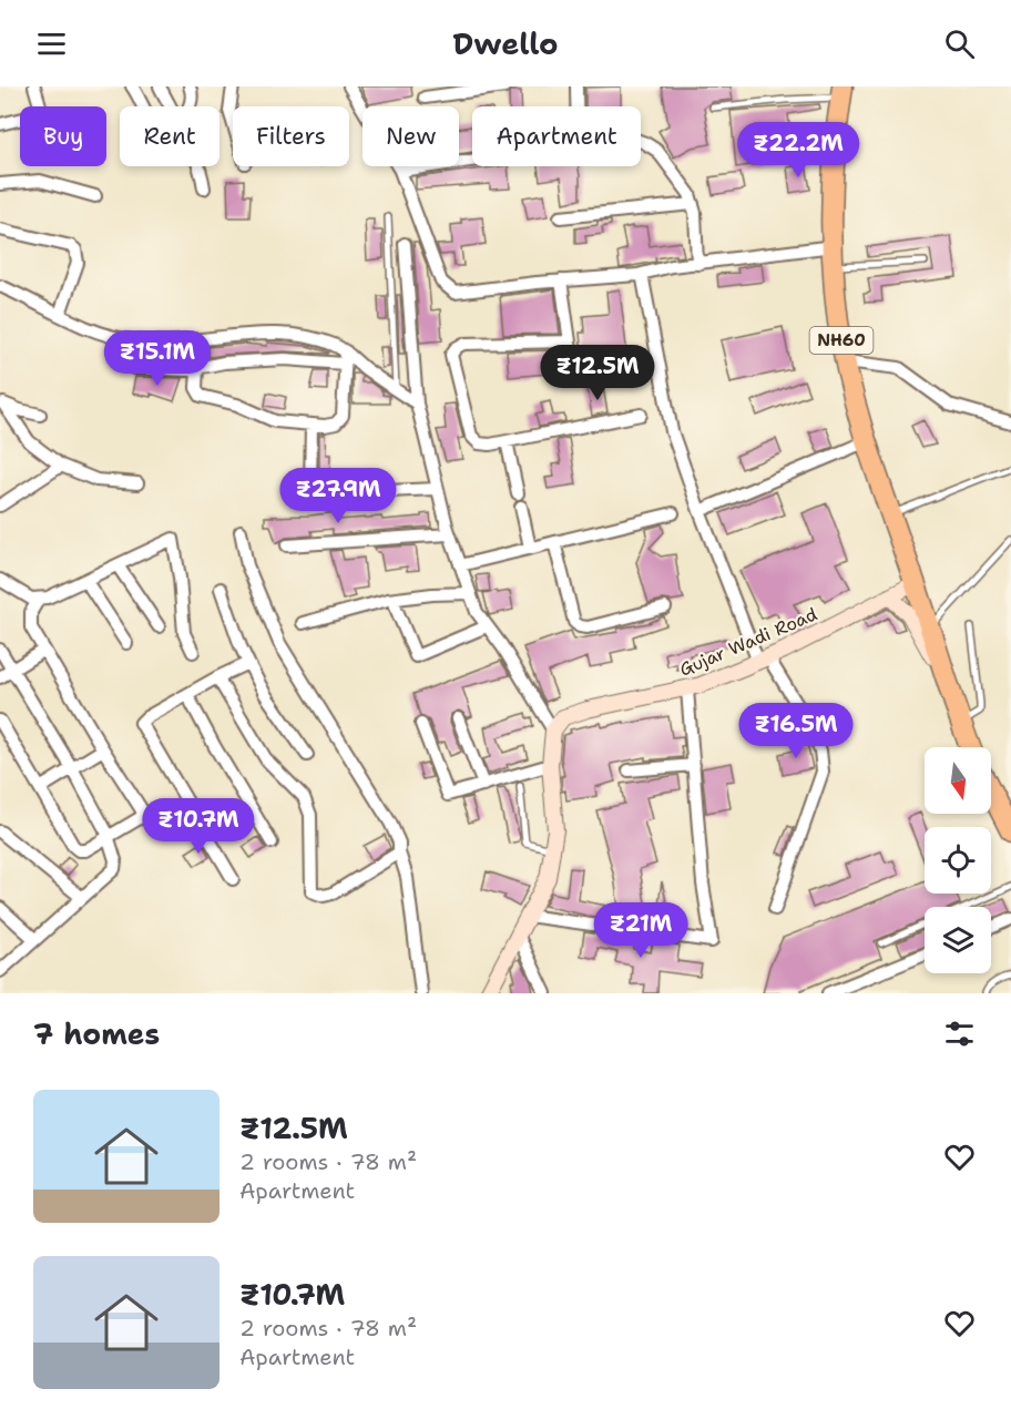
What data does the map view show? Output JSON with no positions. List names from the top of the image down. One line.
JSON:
{"streets":{"highway":["NH60"],"street":["Gujar Wadi Road"]},"crossings":[["NH60","Gujar Wadi Road"]],"north":"bottom","page":{"header":"Dwello","chip":["Buy","Rent","Filters","New","Apartment"],"price":["₹22.2M","₹15.1M","₹12.5M","₹27.9M","₹16.5M","₹10.7M","₹21M"],"heading":"7 homes","list":[{"name":"₹12.5M","note":"2 rooms · 78 m² · Apartment"},{"name":"₹10.7M","note":"2 rooms · 78 m² · Apartment"}]}}
